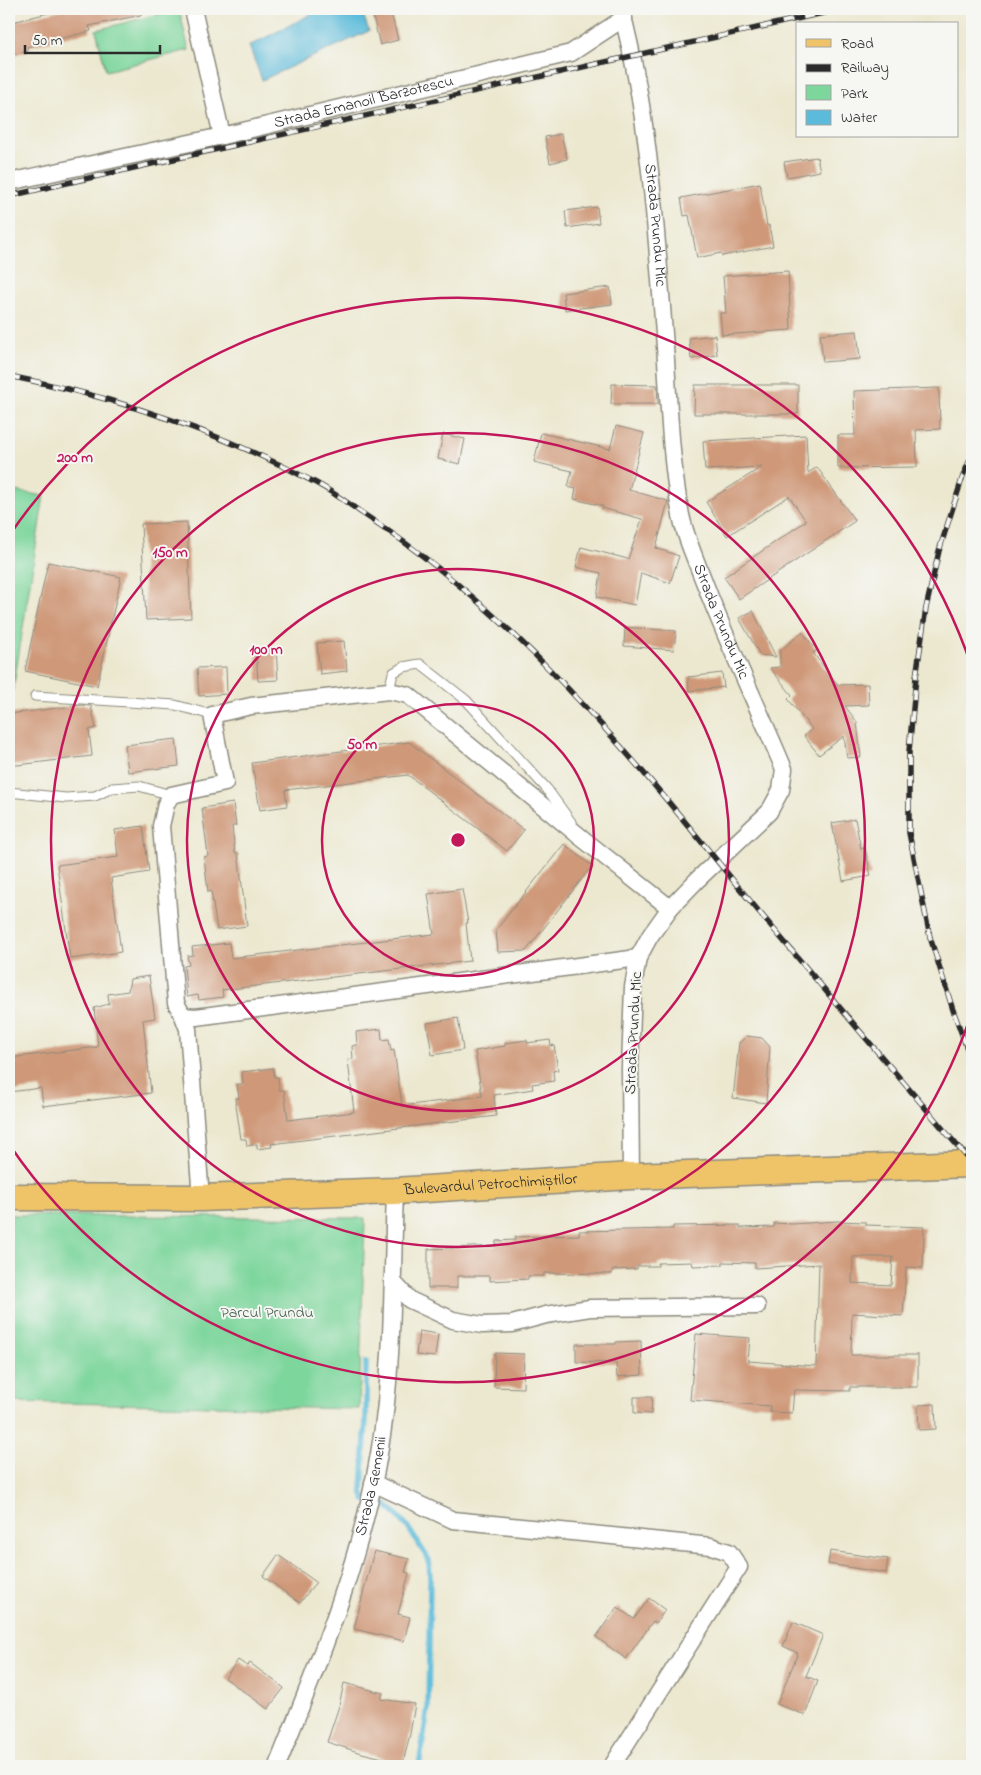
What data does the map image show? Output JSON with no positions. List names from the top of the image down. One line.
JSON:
{"streets":{"main road":["Bulevardul Petrochimiștilor"],"street":["Strada Emanoil Barzotescu","Strada Prundu Mic","Strada Gemenii"]},"crossings":[["Strada Emanoil Barzotescu","Strada Prundu Mic"],["Strada Prundu Mic","Bulevardul Petrochimiștilor"],["Bulevardul Petrochimiștilor","Strada Gemenii"]],"parks":["Parcul Prundu"],"legend":["Road","Railway","Park","Water"],"scale_bar":"50 m","rings":["200 m","150 m","100 m","50 m"]}
